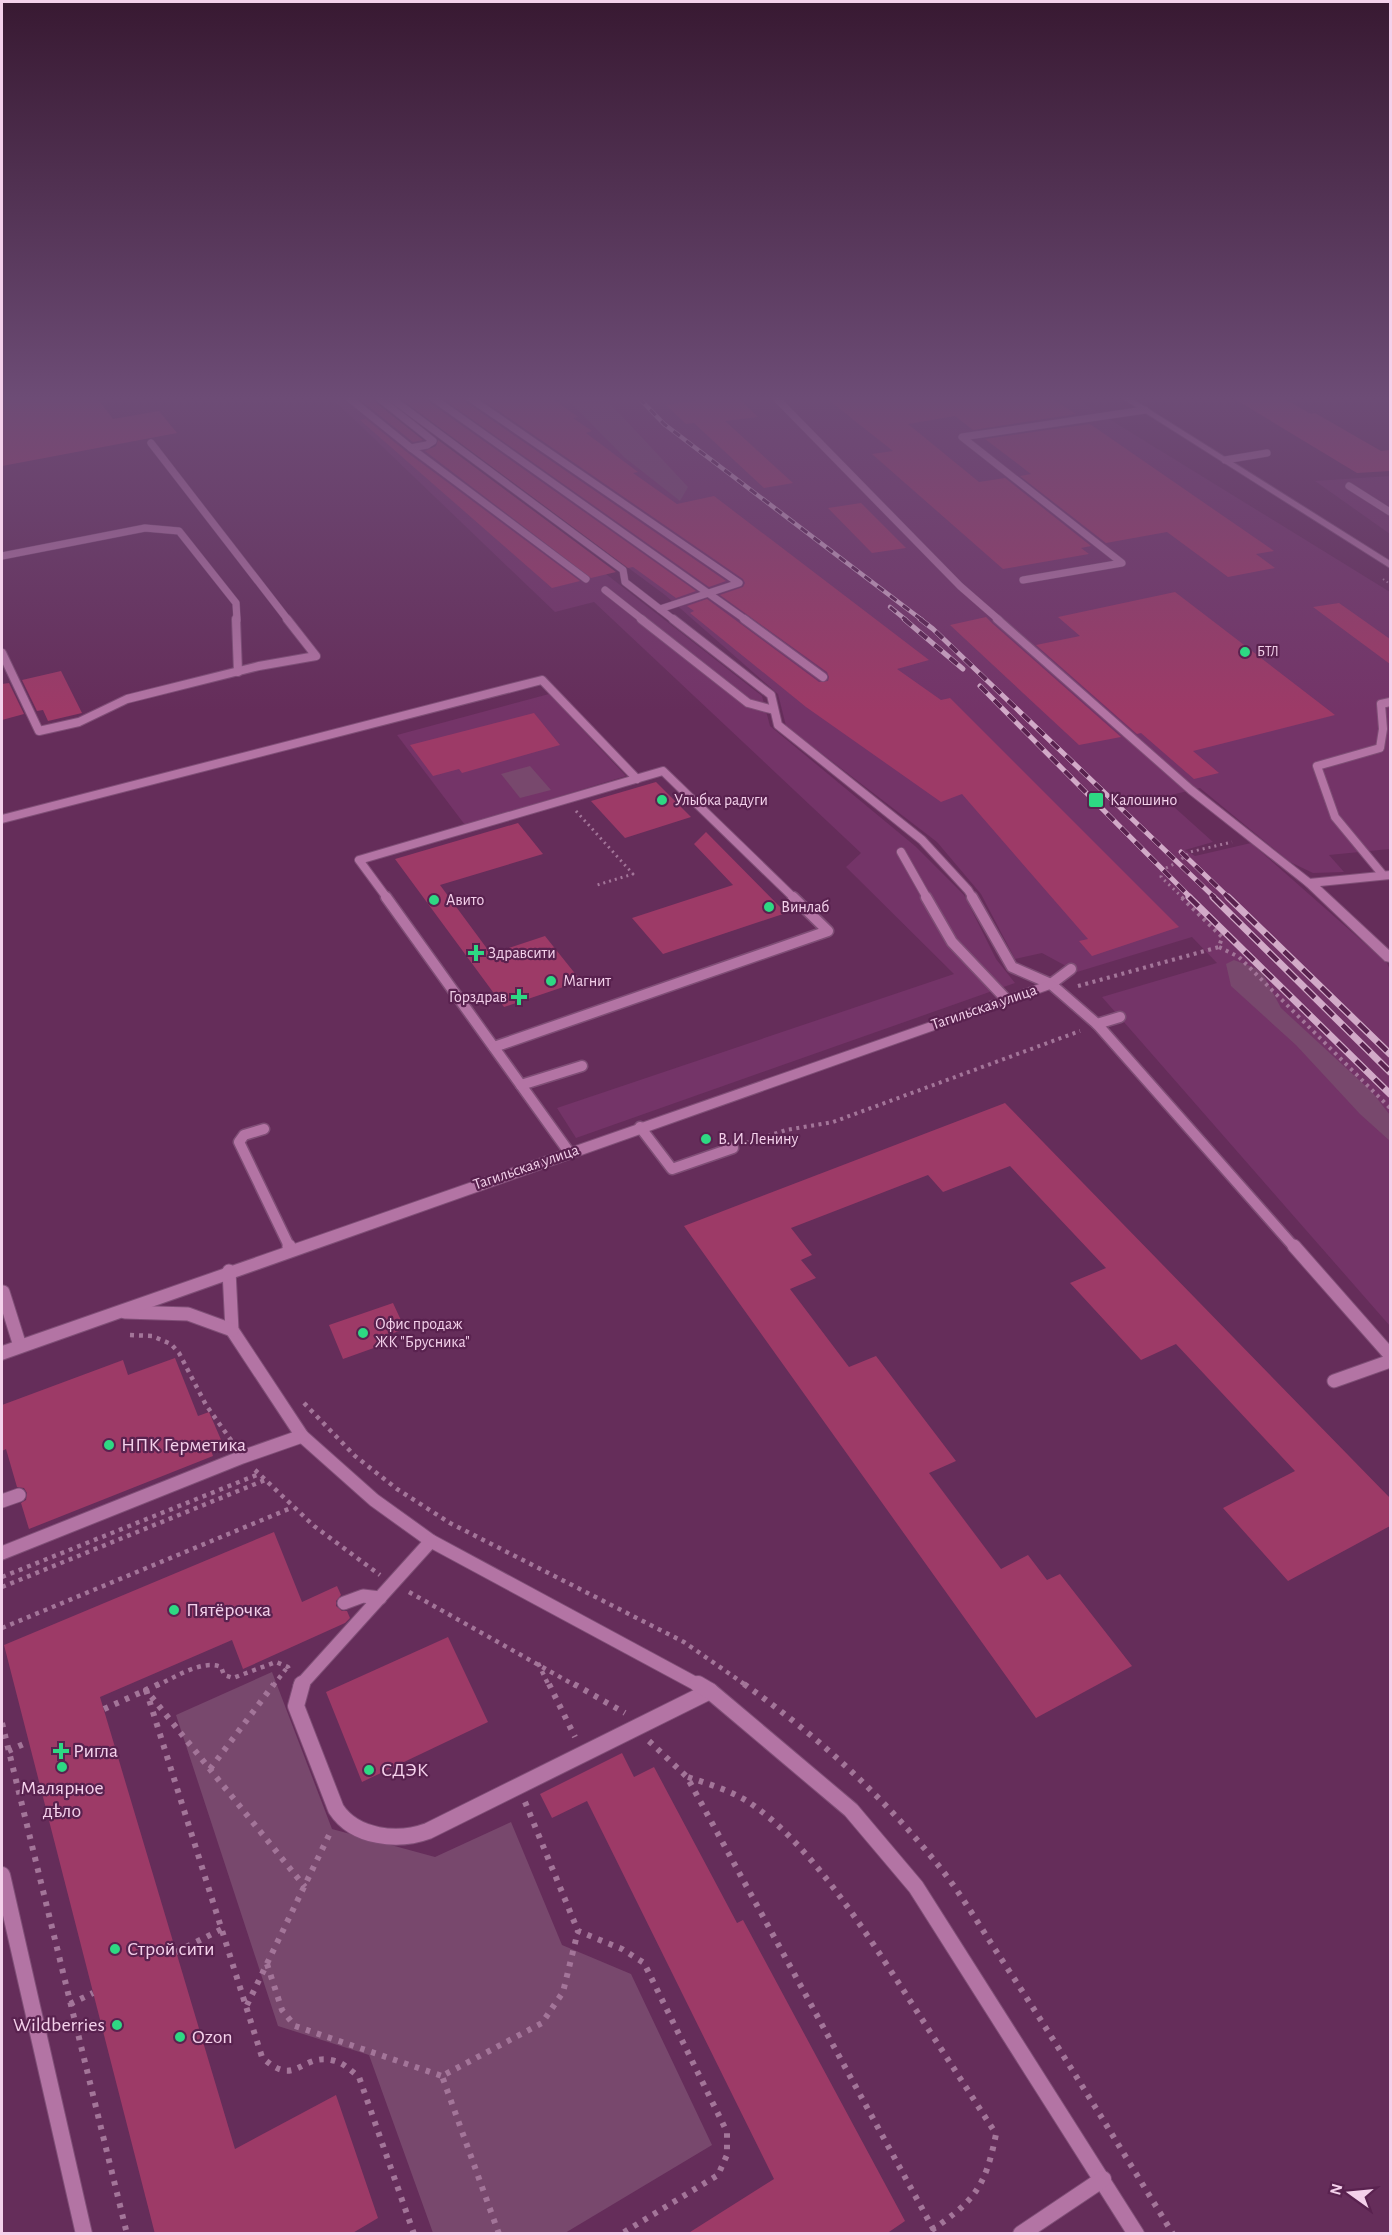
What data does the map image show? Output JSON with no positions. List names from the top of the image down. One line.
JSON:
{"streets":{"street":["Тагильская улица"]},"places":{"other":["БТЛ","Улыбка радуги","Авито","Винлаб","Магнит","В. И. Ленину","Офис продаж ЖК \"Брусника\"","НПК Герметика","Пятёрочка","Малярное дѣло","СДЭК","Строй сити","Wildberries","Ozon"],"transit":["Калошино"],"health":["Здравсити","Горздрав","Ригла"]},"north":"left"}
